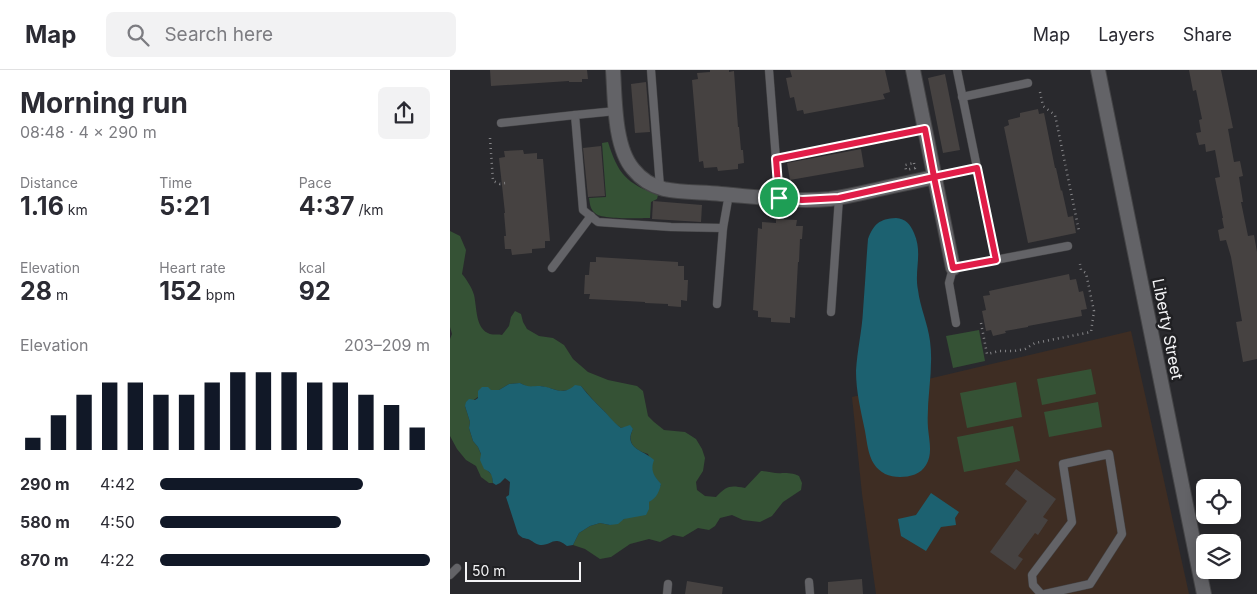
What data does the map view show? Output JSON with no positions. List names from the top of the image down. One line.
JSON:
{"streets":{"street":["Liberty Street"]},"scale_bar":"50 m","page":{"header":"Map","search":"Search here","nav":["Map","Layers","Share"],"heading":["Morning run","08:48 · 4 × 290 m"],"stats":[["Distance","1.16 km"],["Time","5:21"],["Pace","4:37 /km"],["Elevation","28 m"],["Heart rate","152 bpm"],["kcal","92"]],"chart":["Elevation","203–209 m"],"list":[{"name":"290 m","note":"4:42"},{"name":"580 m","note":"4:50"},{"name":"870 m","note":"4:22"}],"scale":"50 m"}}
